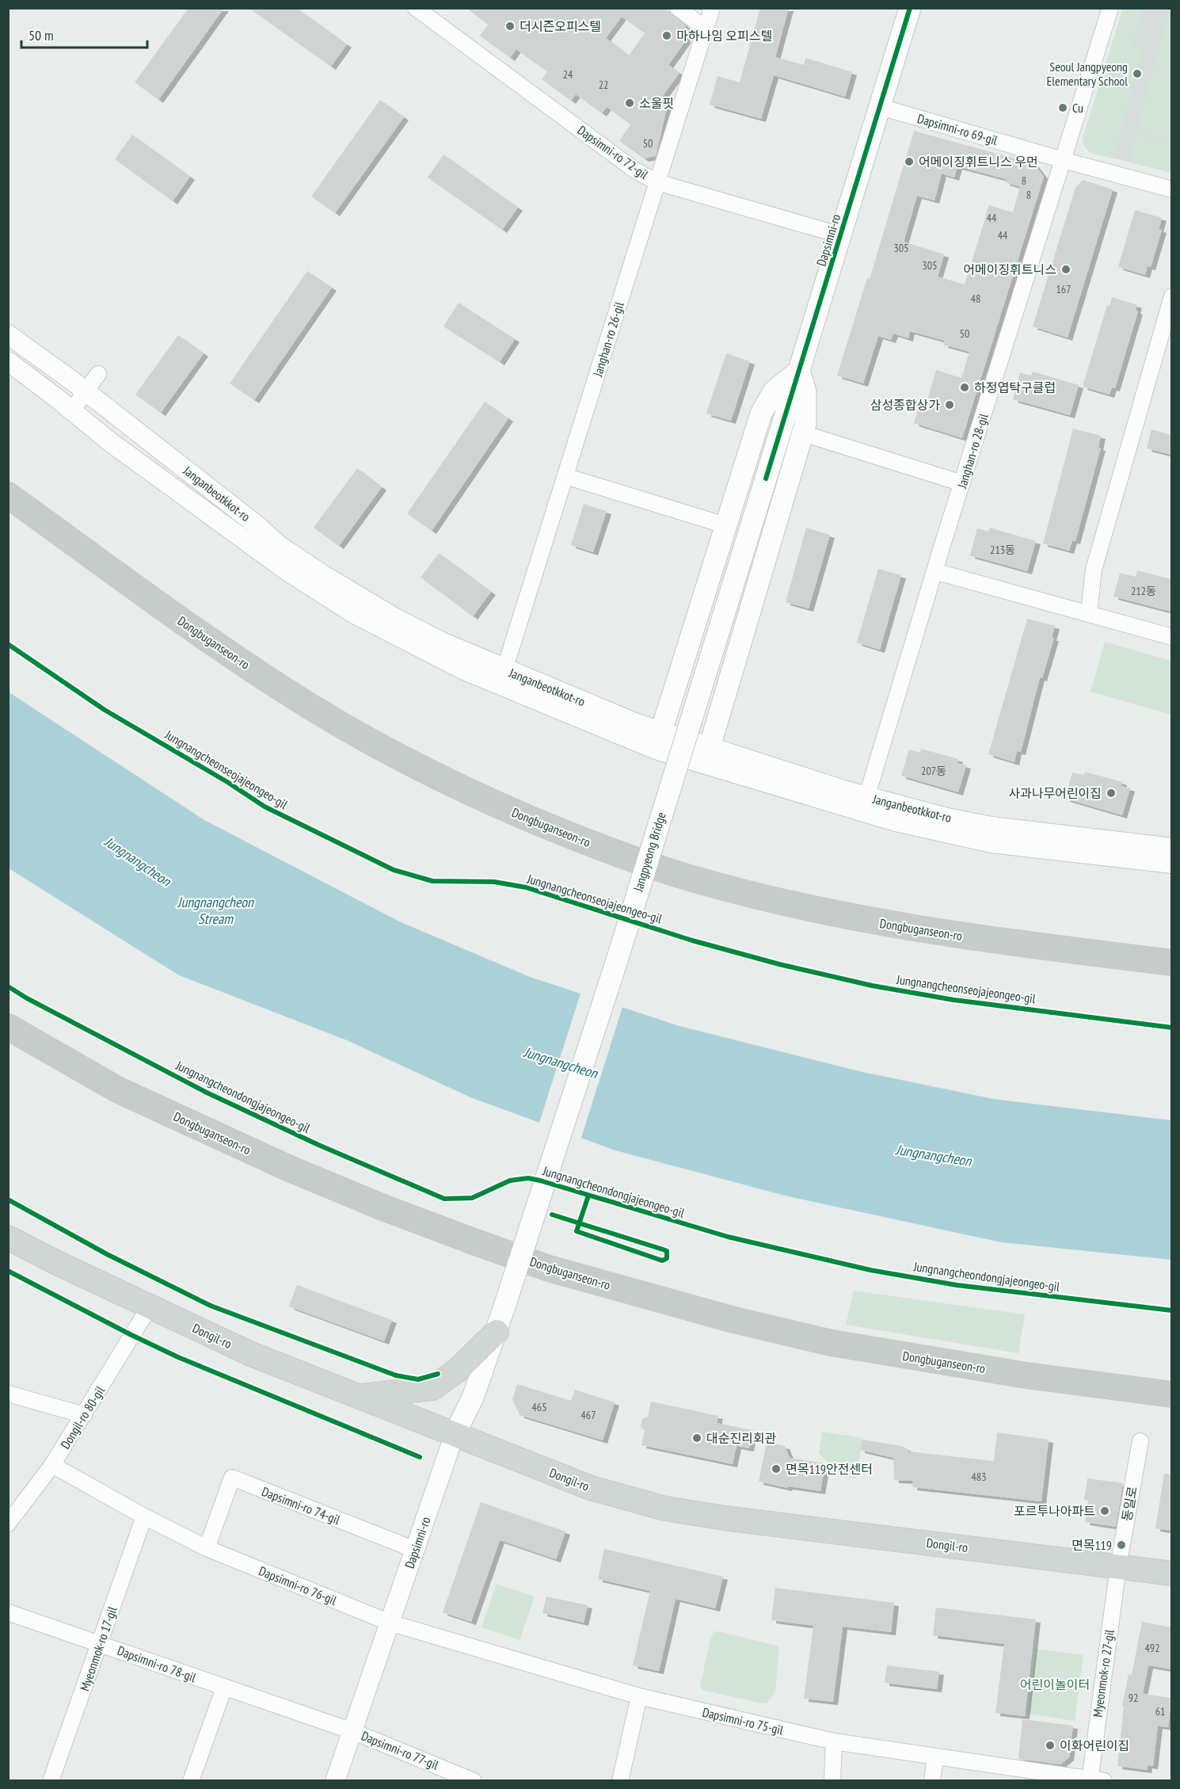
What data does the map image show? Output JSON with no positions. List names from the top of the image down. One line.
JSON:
{"streets":{"highway":["Dongbuganseon-ro"],"main road":["Dapsimni-ro","Jangpyeong Bridge","Dongil-ro"],"street":["Dapsimni-ro 69-gil","Dapsimni-ro 72-gil","Janghan-ro 26-gil","Janghan-ro 28-gil","Janganbeotkkot-ro","Dongil-ro 80-gil","동일로","Dapsimni-ro 74-gil","Dapsimni-ro 76-gil","Myeonmok-ro 17-gil","Dapsimni-ro 78-gil","Myeonmok-ro 27-gil","Dapsimni-ro 75-gil","Dapsimni-ro 77-gil"],"cycle path":["Jungnangcheonseojajeongeo-gil","Jungnangcheondongjajeongeo-gil"]},"crossings":[["Dapsimni-ro 69-gil","Dapsimni-ro"],["Dapsimni-ro 69-gil","Janghan-ro 28-gil"],["Dapsimni-ro 72-gil","Dapsimni-ro"],["Dapsimni-ro 72-gil","Janghan-ro 26-gil"],["Dapsimni-ro","Jangpyeong Bridge"],["Dapsimni-ro","Dongil-ro"],["Dapsimni-ro","Dapsimni-ro 74-gil"],["Dapsimni-ro","Dapsimni-ro 76-gil"],["Dapsimni-ro","Dapsimni-ro 78-gil"],["Dapsimni-ro","Dapsimni-ro 75-gil"],["Dapsimni-ro","Dapsimni-ro 77-gil"],["Janghan-ro 26-gil","Janganbeotkkot-ro"],["Janghan-ro 28-gil","Janganbeotkkot-ro"],["Dongil-ro","Dongil-ro 80-gil"],["Dongil-ro","동일로"],["Dongil-ro","Myeonmok-ro 27-gil"],["Dongil-ro 80-gil","Dapsimni-ro 76-gil"],["동일로","Myeonmok-ro 27-gil"],["Dapsimni-ro 74-gil","Dapsimni-ro 76-gil"],["Dapsimni-ro 76-gil","Myeonmok-ro 17-gil"],["Dapsimni-ro 76-gil","Dapsimni-ro 75-gil"],["Myeonmok-ro 17-gil","Dapsimni-ro 78-gil"],["Dapsimni-ro 78-gil","Dapsimni-ro 77-gil"],["Myeonmok-ro 27-gil","Dapsimni-ro 75-gil"]],"water":["Jungnangcheon","Jungnangcheon Stream"],"parks":["어린이놀이터"],"places":["더시즌오피스텔","마하나임 오피스텔","Seoul Jangpyeong Elementary School","소울핏","Cu","어메이징휘트니스 우먼","어메이징휘트니스","하정엽탁구클럽","삼성종합상가","사과나무어린이집","대순진리회관","면목119안전센터","포르투나아파트","면목119","이화어린이집"],"house_numbers":["24","22","50","8","8","44","44","305","305","167","48","50","213동","212동","207동","465","467","483","492","92","61"],"scale_bar":"50 m"}
